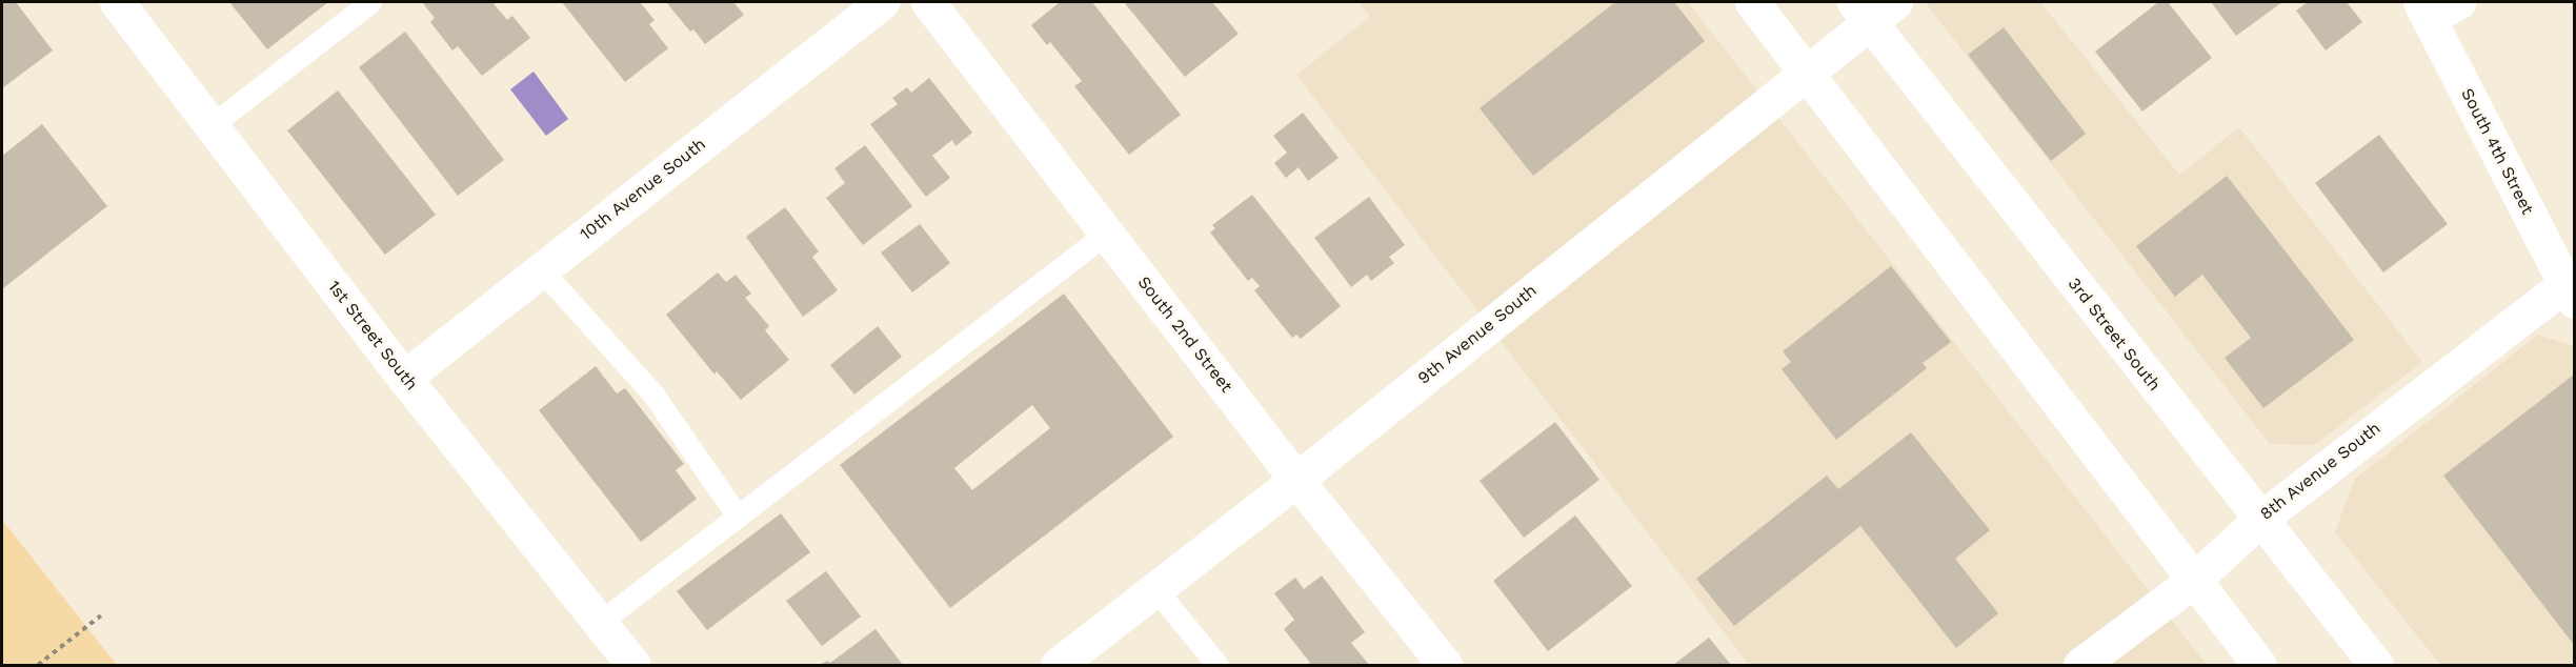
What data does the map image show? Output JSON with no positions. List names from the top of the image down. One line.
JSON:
{"streets":{"street":["South 4th Street","10th Avenue South","South 2nd Street","9th Avenue South","3rd Street South","1st Street South","8th Avenue South"]},"crossings":[["South 4th Street","8th Avenue South"],["10th Avenue South","1st Street South"],["South 2nd Street","9th Avenue South"],["9th Avenue South","3rd Street South"],["3rd Street South","8th Avenue South"]]}
